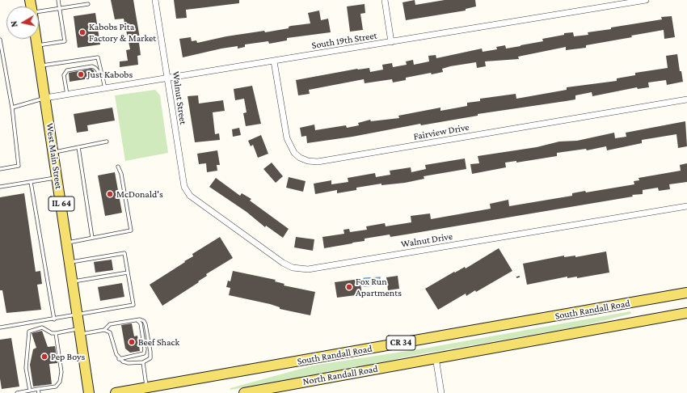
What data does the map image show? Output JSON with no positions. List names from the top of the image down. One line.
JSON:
{"streets":{"main road":["West Main Street","IL 64","South Randall Road","CR 34","North Randall Road"],"street":["South 19th Street","Walnut Street","Fairview Drive","Walnut Drive"]},"crossings":[["South 19th Street","Walnut Street"],["South 19th Street","Fairview Drive"],["South 19th Street","West Main Street"],["Walnut Street","Walnut Drive"],["South Randall Road","North Randall Road"]],"places":["Kabobs Pita Factory & Market","Just Kabobs","McDonald's","Fox Run Apartments","Beef Shack","Pep Boys"],"north":"left"}
